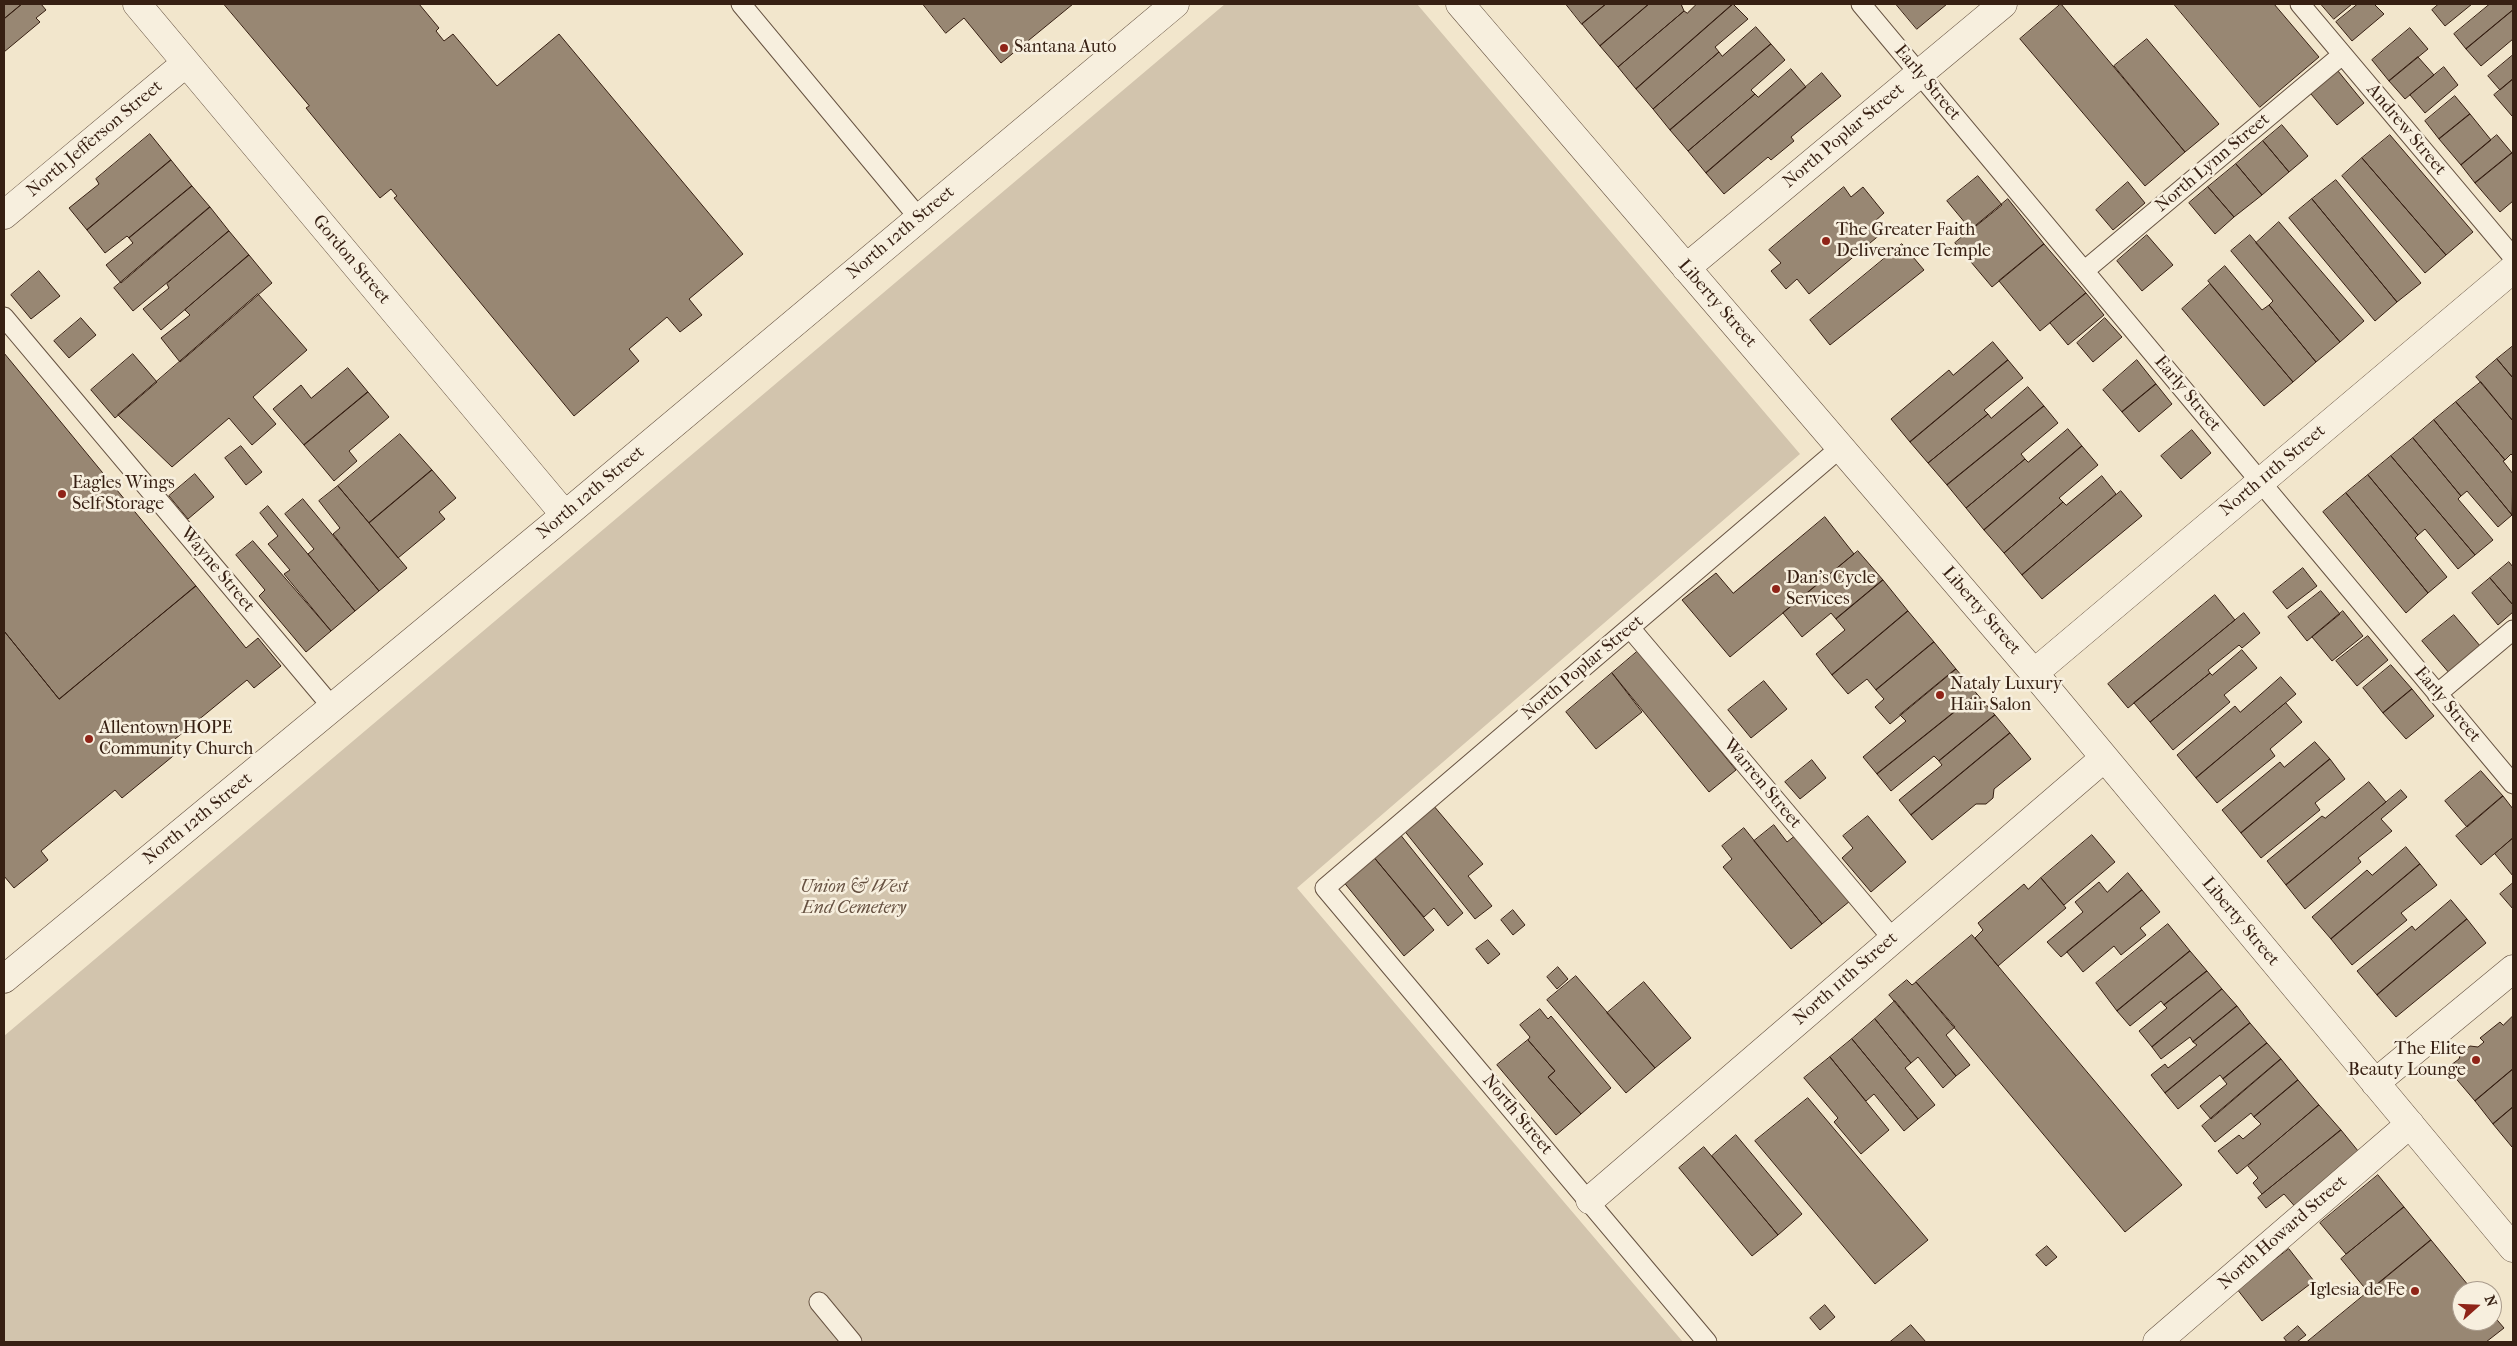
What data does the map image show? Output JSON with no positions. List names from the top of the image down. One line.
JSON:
{"streets":{"street":["North Poplar Street","North Jefferson Street","North 12th Street","Gordon Street","Liberty Street","North 11th Street","North Howard Street"],"lane":["Early Street","Andrew Street","North Lynn Street","Wayne Street","Warren Street","North Street"]},"crossings":[["Early Street","North Poplar Street"],["Early Street","North Lynn Street"],["Early Street","North 11th Street"],["Andrew Street","North Lynn Street"],["North Poplar Street","Liberty Street"],["North Poplar Street","Warren Street"],["North Poplar Street","North Street"],["North Jefferson Street","Gordon Street"],["North 12th Street","Gordon Street"],["North 12th Street","Wayne Street"],["Liberty Street","North 11th Street"],["Liberty Street","North Howard Street"],["North 11th Street","Warren Street"],["North 11th Street","North Street"]],"parks":["Union & West End Cemetery"],"places":["Santana Auto","The Greater Faith Deliverance Temple","Eagles Wings Self Storage","Dan's Cycle Services","Nataly Luxury Hair Salon","Allentown HOPE Community Church","The Elite Beauty Lounge","Iglesia de Fe"],"north":"right"}
